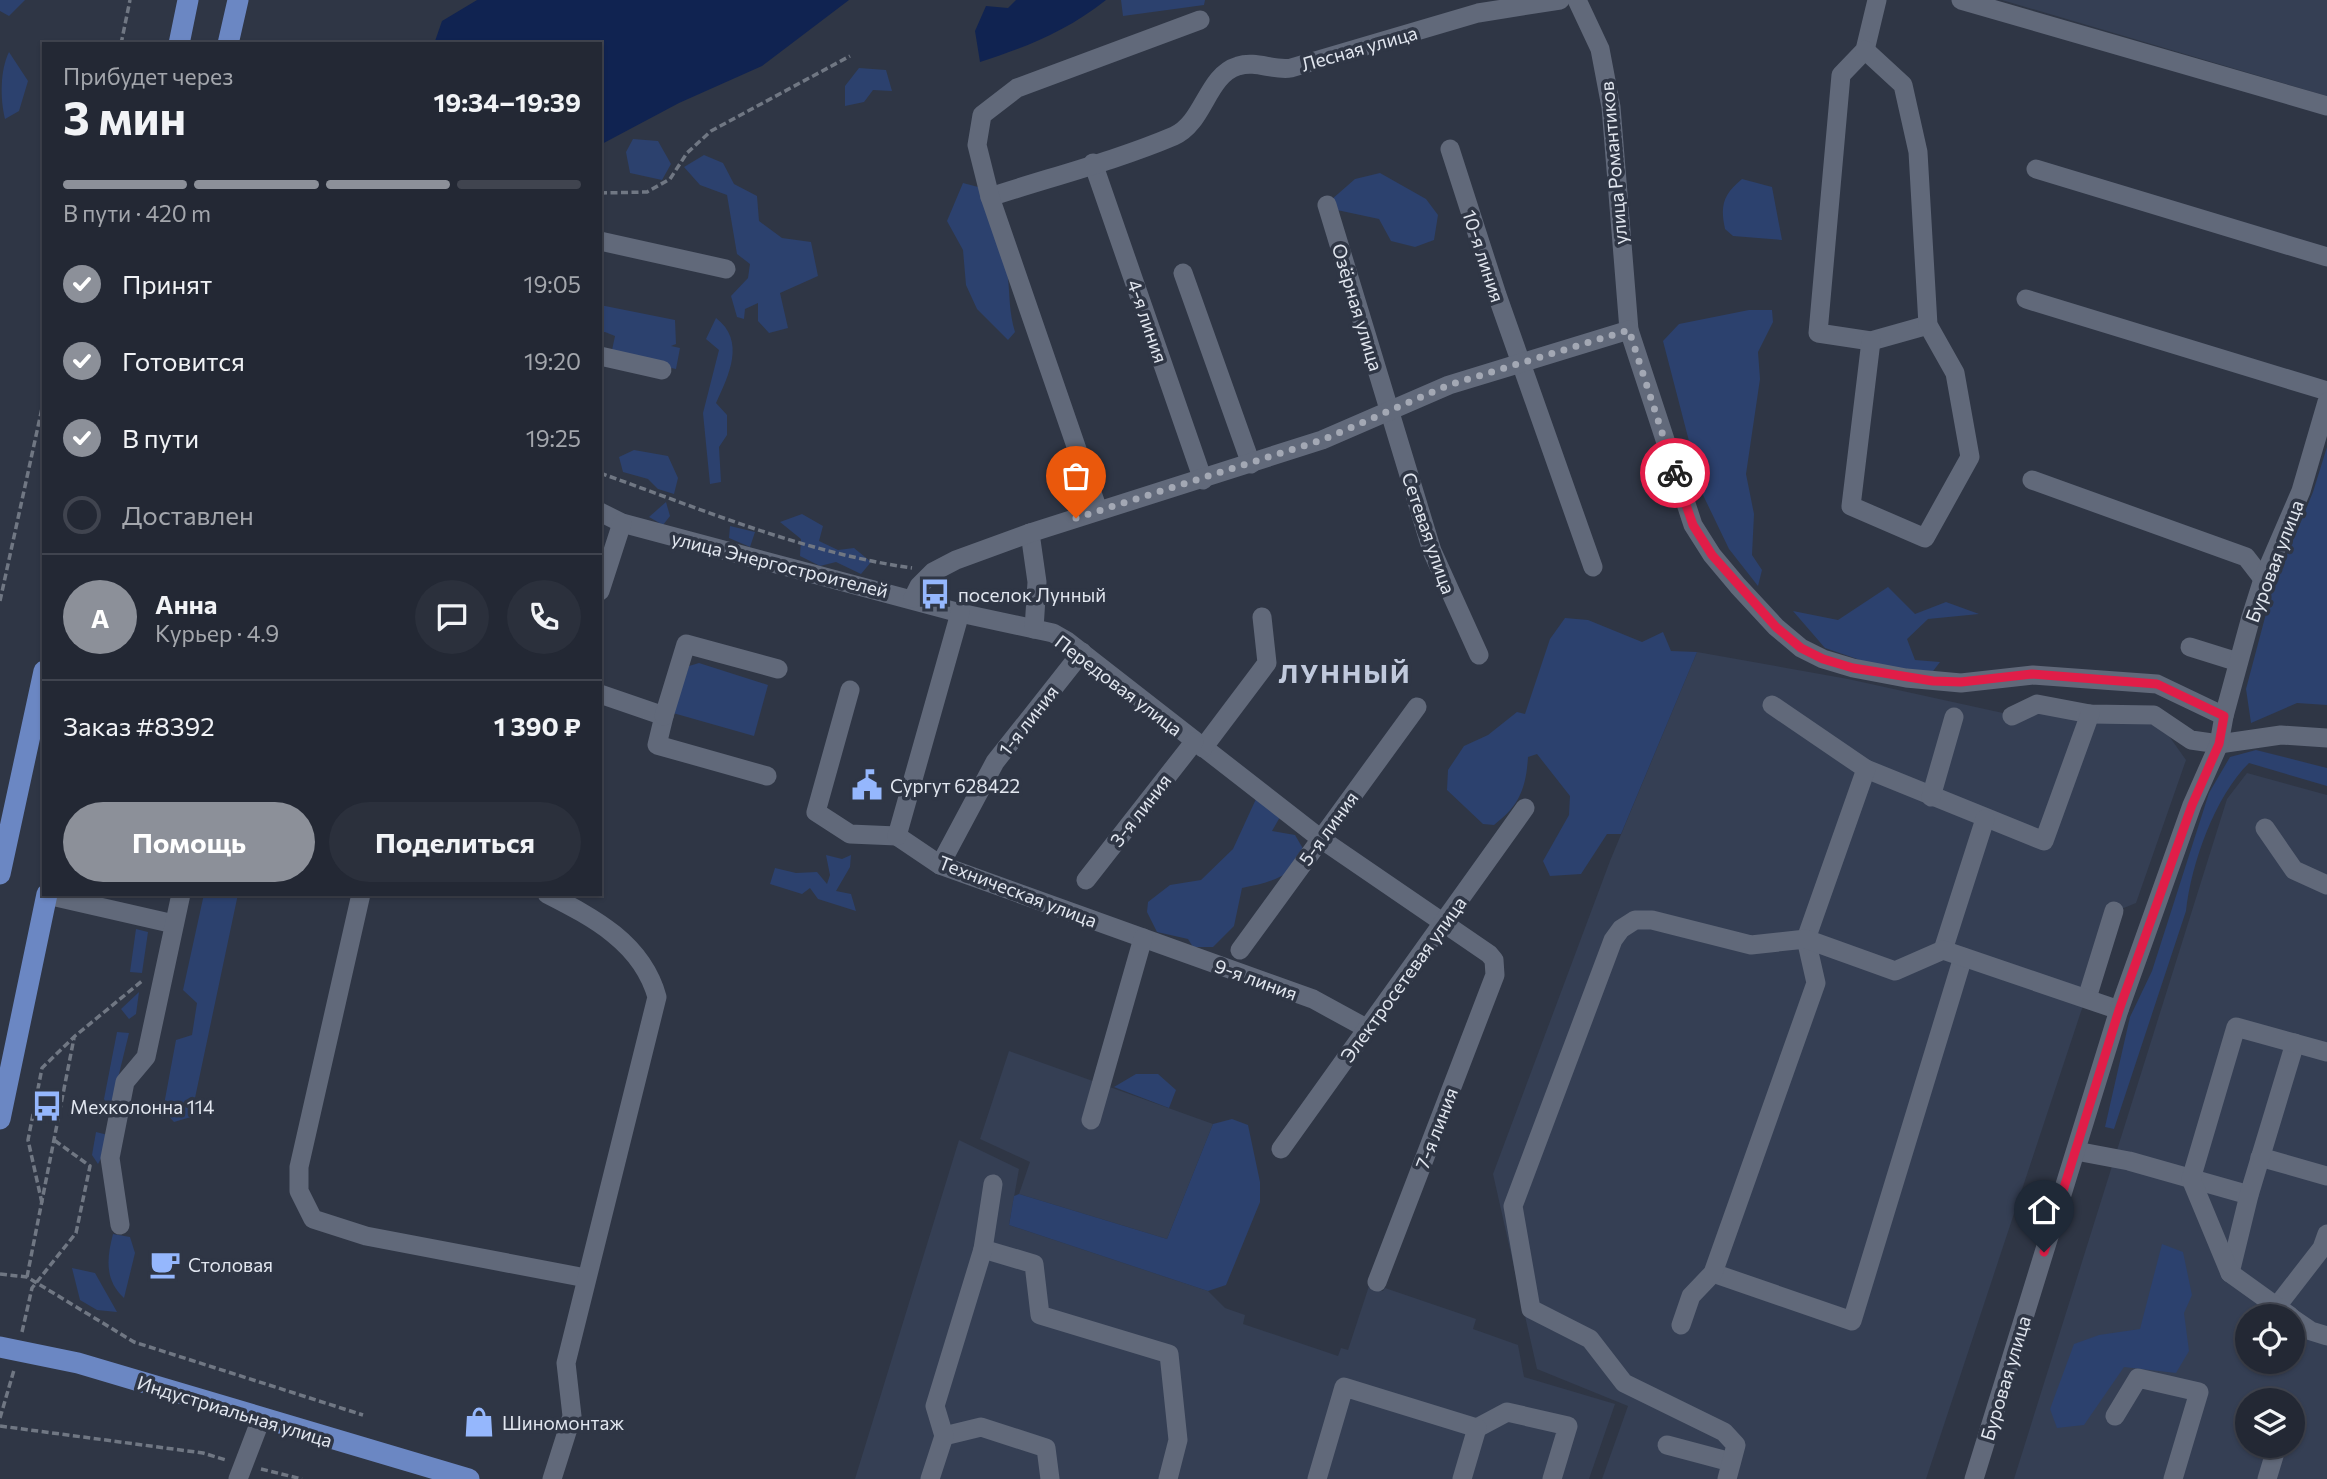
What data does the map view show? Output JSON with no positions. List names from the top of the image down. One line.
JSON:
{"streets":{"main road":["Индустриальная улица"],"street":["Лесная улица","улица Романтиков","10-я линия","Озёрная улица","4-я линия","Сетевая улица","Буровая улица","улица Энергостроителей","Передовая улица","1-я линия","3-я линия","5-я линия","Техническая улица","9-я линия","Электросетевая улица","7-я линия"]},"crossings":[["Лесная улица","4-я линия"],["улица Романтиков","Буровая улица"],["Озёрная улица","Сетевая улица"],["улица Энергостроителей","Передовая улица"],["Передовая улица","1-я линия"],["Передовая улица","3-я линия"],["1-я линия","Техническая улица"],["Техническая улица","9-я линия"],["9-я линия","Электросетевая улица"],["Электросетевая улица","7-я линия"]],"districts":["ЛУННЫЙ"],"places":{"bus stop":["поселок Лунный","Мехколонна 114"],"public building":["Сургут 628422"],"cafe":["Столовая"],"shop":["Шиномонтаж"]},"page":{"heading":["3 мин","Прибудет через","19:34–19:39"],"panel":["Анна","Курьер · 4.9","Заказ #8392","1 390 ₽"],"bar":"В пути · 420 m","list":[["Принят","19:05"],["Готовится","19:20"],["В пути","19:25"],"Доставлен"],"round":"А","buttons":["Помощь","Поделиться"]}}
